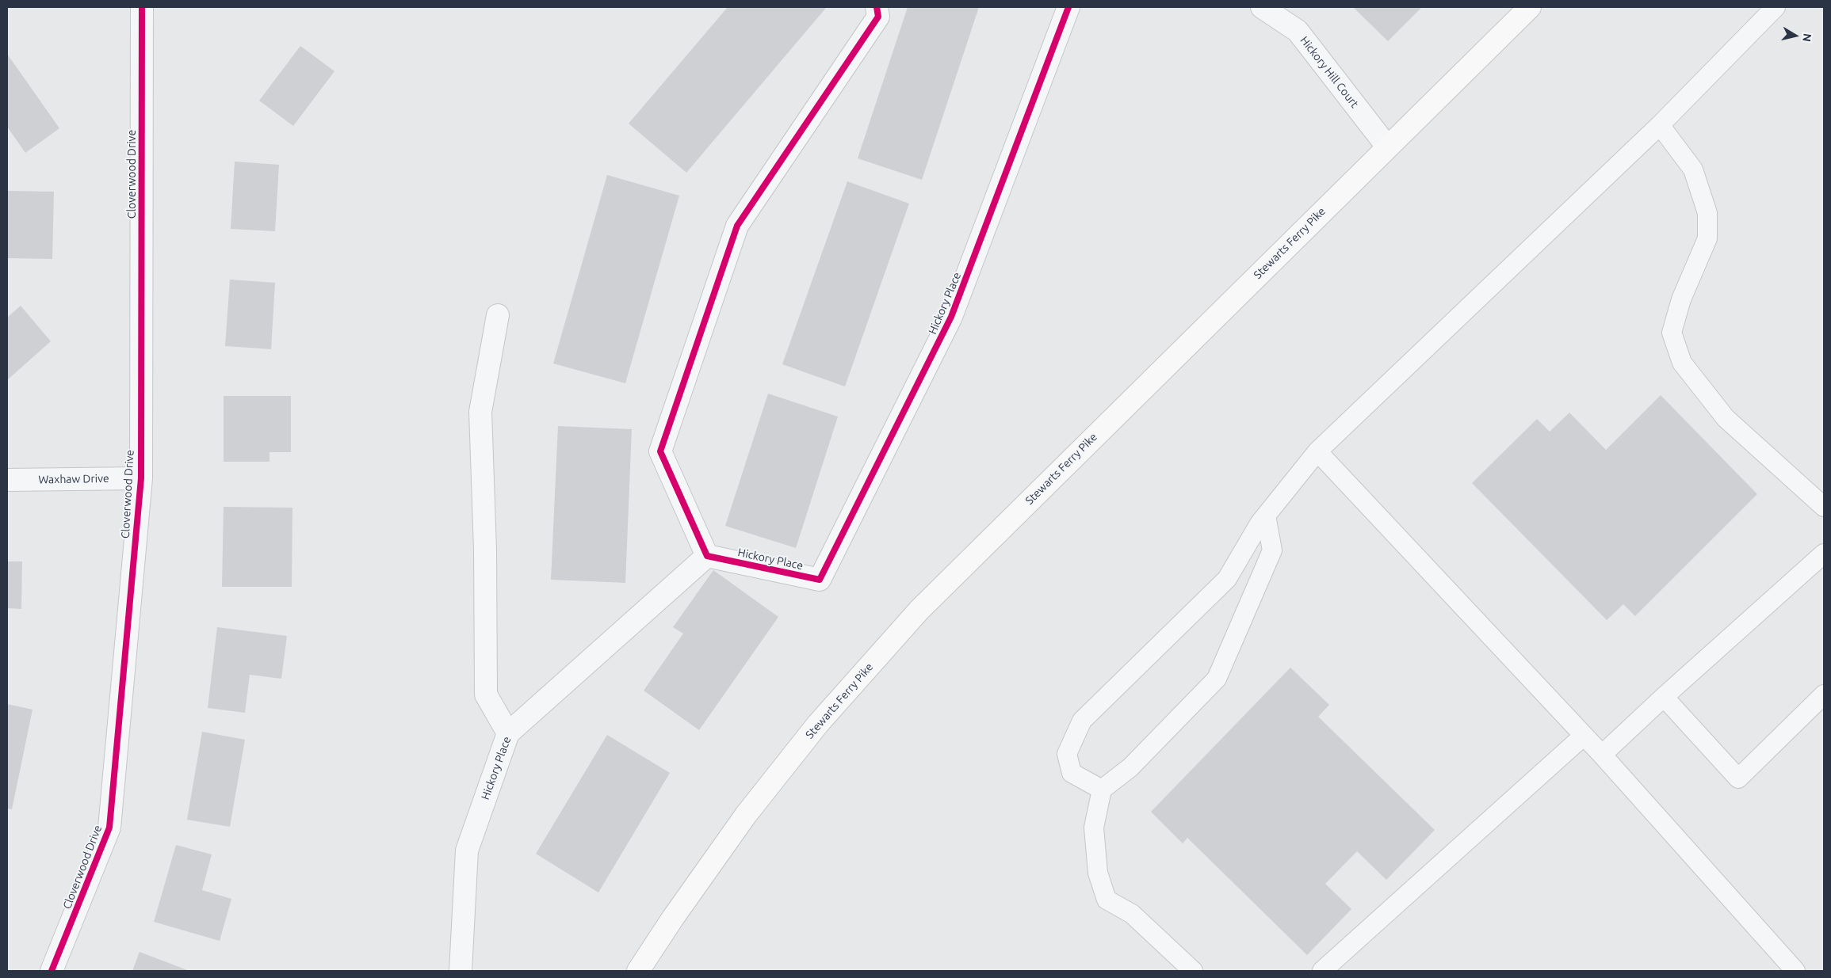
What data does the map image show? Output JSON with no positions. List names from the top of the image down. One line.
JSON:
{"streets":{"main road":["Stewarts Ferry Pike"],"street":["Hickory Hill Court","Cloverwood Drive","Hickory Place","Waxhaw Drive"]},"crossings":[["Hickory Hill Court","Stewarts Ferry Pike"],["Cloverwood Drive","Waxhaw Drive"]],"north":"right"}
